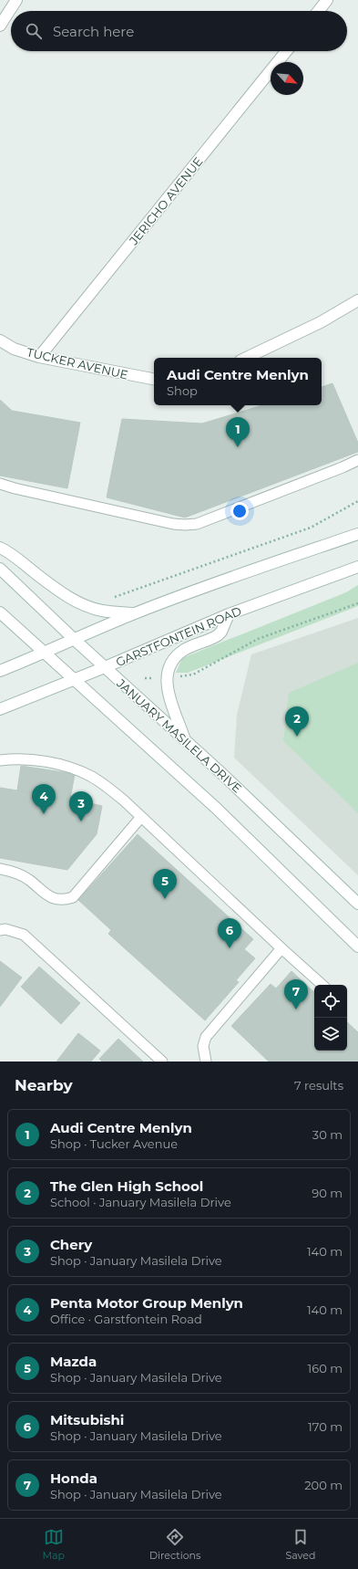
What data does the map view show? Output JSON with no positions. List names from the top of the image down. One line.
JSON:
{"streets":{"main road":["JERICHO AVENUE","TUCKER AVENUE","GARSTFONTEIN ROAD","JANUARY MASILELA DRIVE"]},"crossings":[["JERICHO AVENUE","TUCKER AVENUE"],["GARSTFONTEIN ROAD","JANUARY MASILELA DRIVE"]],"north":"bottom right","page":{"search":"Search here","popup":["Audi Centre Menlyn","Shop"],"pins":["1","2","4","3","5","6","7"],"heading":["Nearby","7 results"],"list":[{"mark":"1","name":"Audi Centre Menlyn","note":"Shop · Tucker Avenue","value":"30 m"},{"mark":"2","name":"The Glen High School","note":"School · January Masilela Drive","value":"90 m"},{"mark":"3","name":"Chery","note":"Shop · January Masilela Drive","value":"140 m"},{"mark":"4","name":"Penta Motor Group Menlyn","note":"Office · Garstfontein Road","value":"140 m"},{"mark":"5","name":"Mazda","note":"Shop · January Masilela Drive","value":"160 m"},{"mark":"6","name":"Mitsubishi","note":"Shop · January Masilela Drive","value":"170 m"},{"mark":"7","name":"Honda","note":"Shop · January Masilela Drive","value":"200 m"}],"nav":["Map","Directions","Saved"]}}
